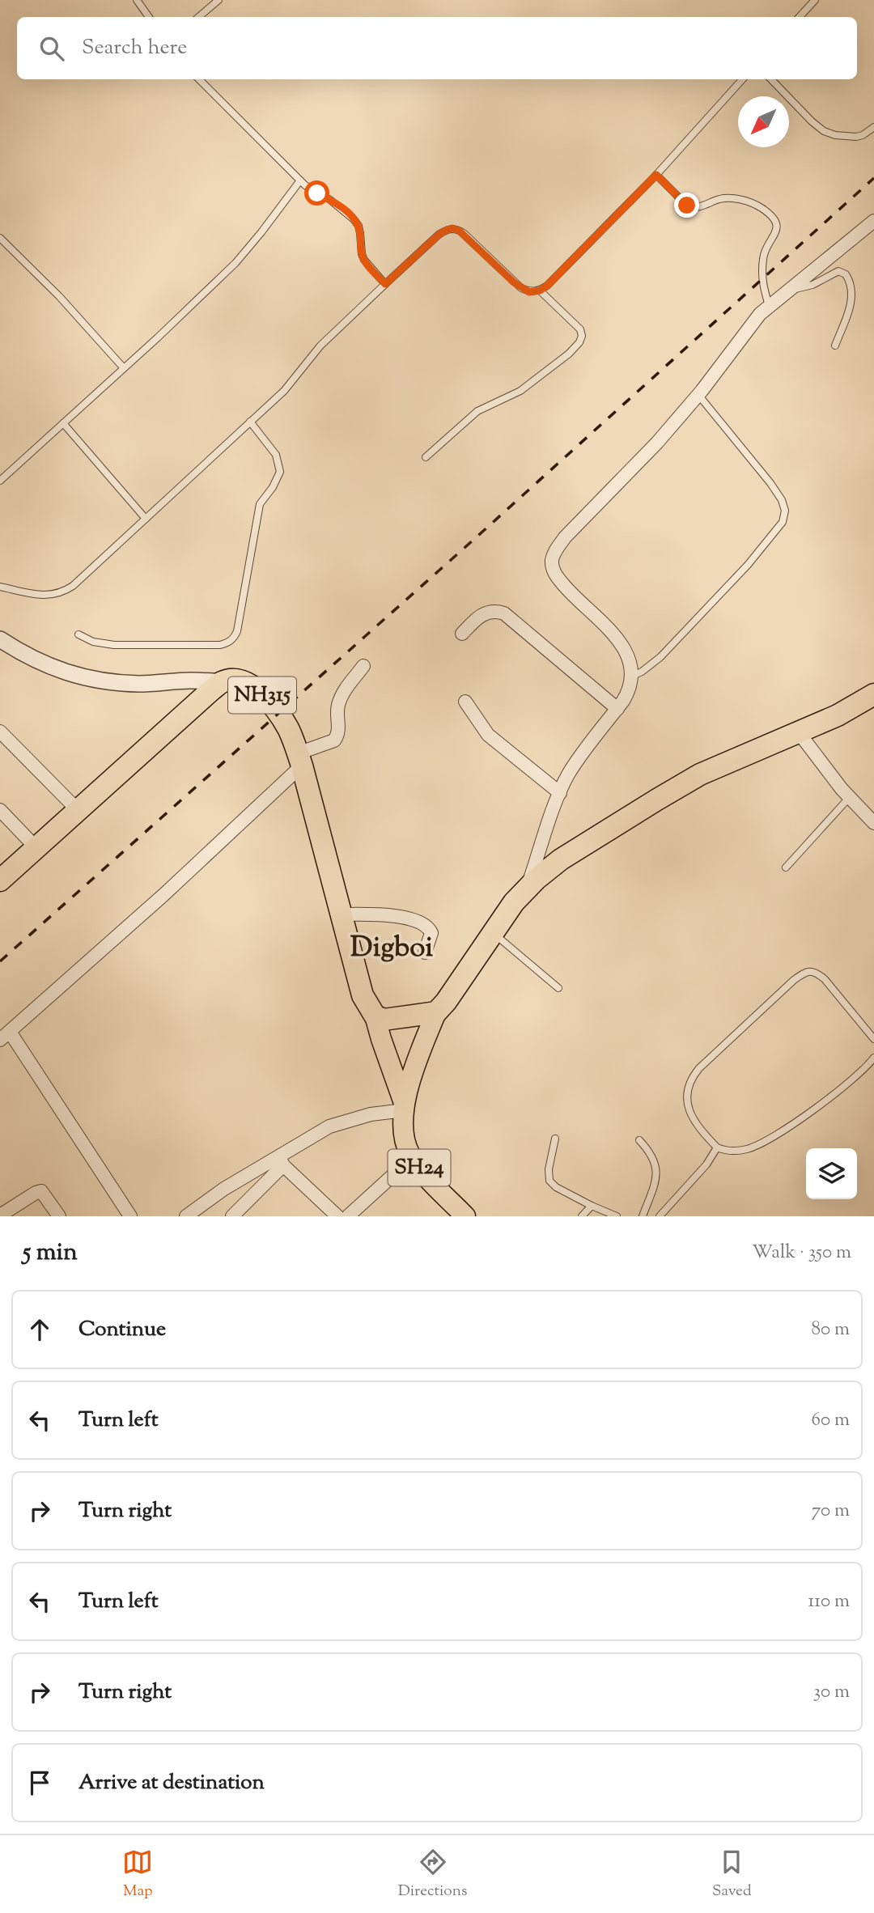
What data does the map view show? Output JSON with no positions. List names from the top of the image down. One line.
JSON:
{"streets":{"highway":["NH315"],"main road":["SH24"]},"crossings":[["NH315","SH24"]],"districts":["Digboi"],"north":"bottom left","page":{"search":"Search here","heading":["5 min","Walk · 350 m"],"list":[["Continue","80 m"],["Turn left","60 m"],["Turn right","70 m"],["Turn left","110 m"],["Turn right","30 m"],"Arrive at destination"],"nav":["Map","Directions","Saved"]}}
